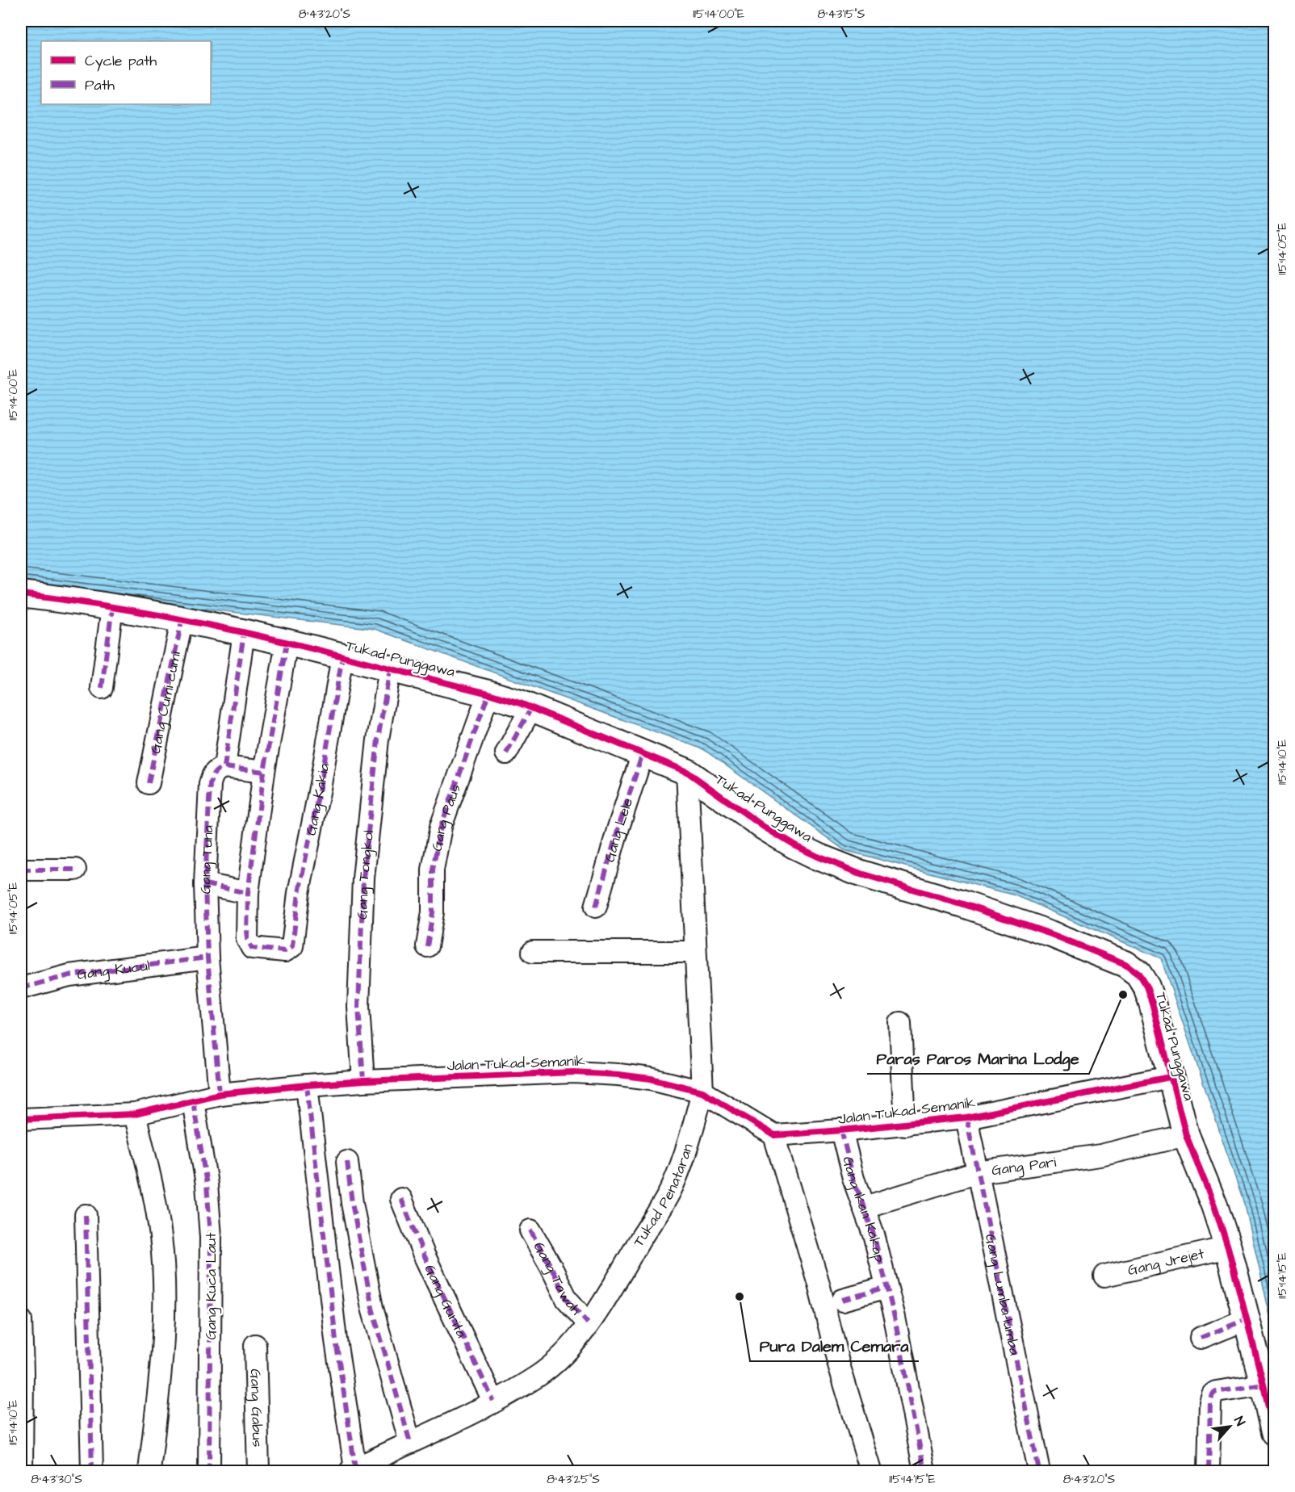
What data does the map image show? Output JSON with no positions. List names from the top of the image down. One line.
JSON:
{"streets":{"street":["Tukad Punggawa","Gang Cumi-cumi","Gang Kakia","Gang Paus","Gang Lele","Gang Tuna","Gang Tongkol","Gang Kucul","Jalan Tukad Semanik","Gang Pari","Tukad Penataran","Gang Ikan Kakap","Gang Jrejet","Gang Tawah","Gang Kuca Laut","Gang Lumba-lumba","Gang Gurita","Gang Gabus"]},"crossings":[["Tukad Punggawa","Gang Cumi-cumi"],["Tukad Punggawa","Gang Kakia"],["Tukad Punggawa","Gang Paus"],["Tukad Punggawa","Gang Lele"],["Tukad Punggawa","Gang Tongkol"],["Tukad Punggawa","Jalan Tukad Semanik"],["Tukad Punggawa","Gang Pari"],["Tukad Punggawa","Tukad Penataran"],["Tukad Punggawa","Gang Jrejet"],["Gang Tuna","Gang Kucul"],["Gang Tuna","Jalan Tukad Semanik"],["Gang Tongkol","Jalan Tukad Semanik"],["Jalan Tukad Semanik","Tukad Penataran"],["Jalan Tukad Semanik","Gang Ikan Kakap"],["Jalan Tukad Semanik","Gang Kuca Laut"],["Jalan Tukad Semanik","Gang Lumba-lumba"],["Gang Pari","Gang Ikan Kakap"],["Gang Pari","Gang Lumba-lumba"],["Tukad Penataran","Gang Tawah"],["Tukad Penataran","Gang Gurita"]],"places":["Paras Paros Marina Lodge","Pura Dalem Cemara"],"legend":["Cycle path","Path"],"north":"top right","coordinates":["8°43'20\"S","115°14'00\"E","8°43'15\"S","115°14'05\"E","115°14'10\"E","115°14'15\"E","8°43'30\"S","8°43'25\"S"]}
